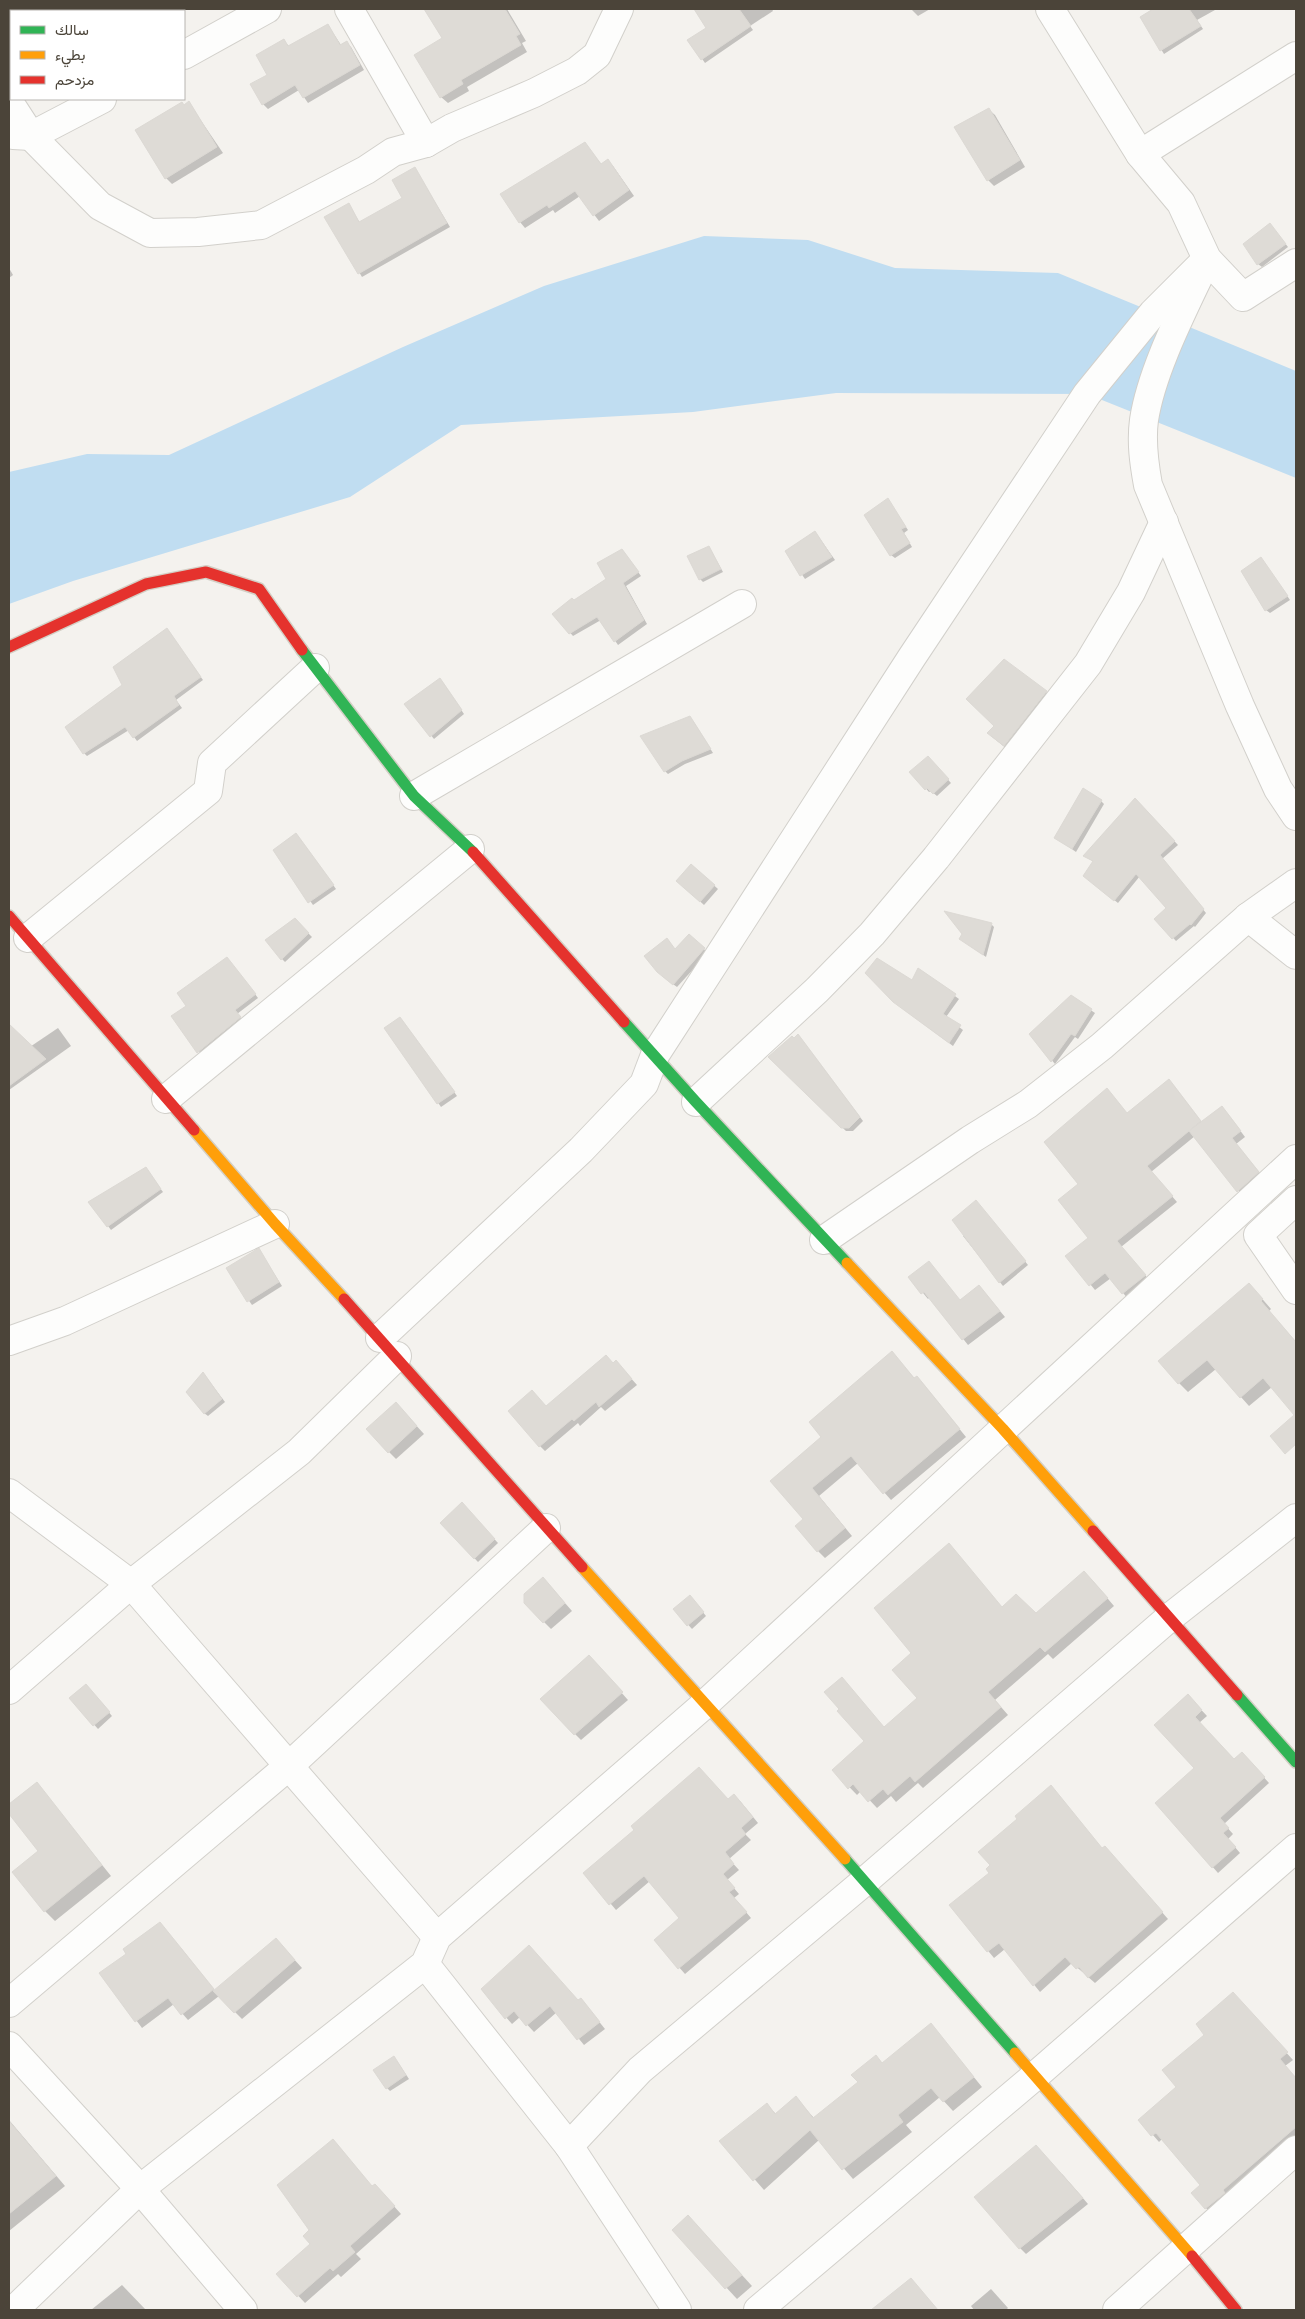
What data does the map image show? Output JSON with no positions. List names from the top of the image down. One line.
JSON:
{"legend":["سالك","بطيء","مزدحم"]}
